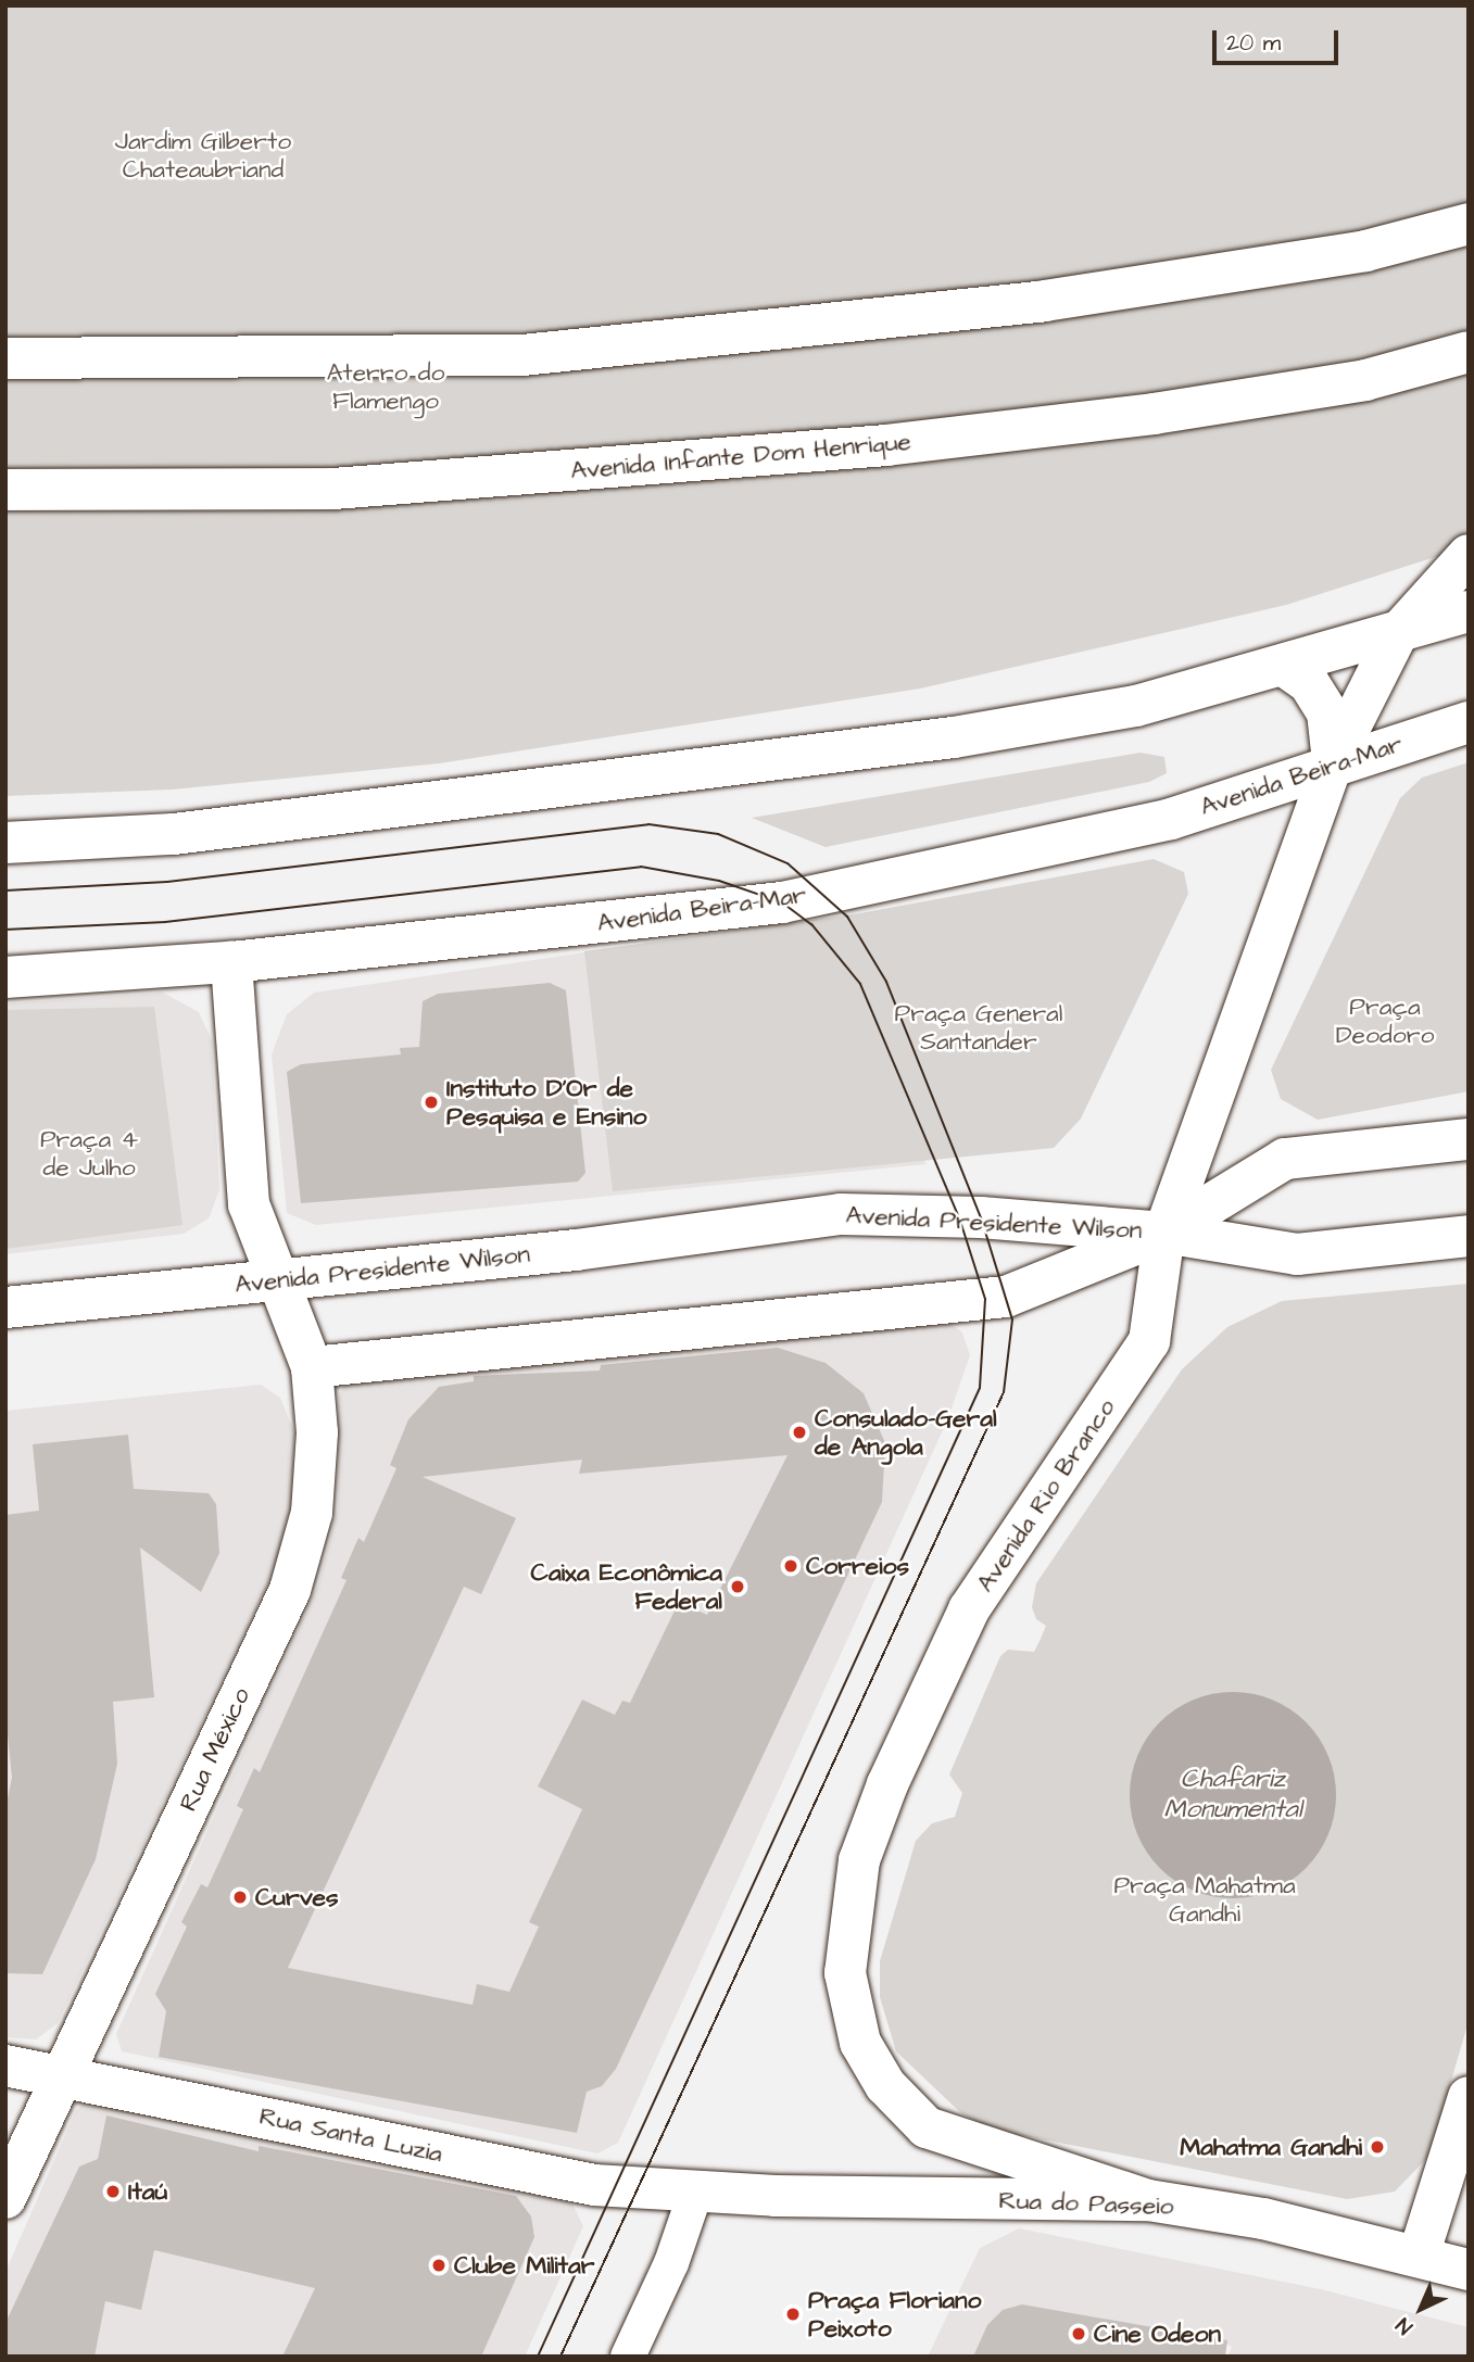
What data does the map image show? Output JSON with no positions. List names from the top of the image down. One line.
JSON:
{"streets":{"main road":["Avenida Infante Dom Henrique","Avenida Beira-Mar","Avenida Presidente Wilson","Avenida Rio Branco","Rua México","Rua Santa Luzia","Rua do Passeio"]},"crossings":[["Avenida Beira-Mar","Avenida Rio Branco"],["Avenida Beira-Mar","Rua México"],["Avenida Presidente Wilson","Avenida Rio Branco"],["Avenida Presidente Wilson","Rua México"],["Avenida Rio Branco","Rua do Passeio"],["Rua México","Rua Santa Luzia"],["Rua Santa Luzia","Rua do Passeio"]],"water":["Chafariz Monumental"],"parks":["Jardim Gilberto Chateaubriand","Aterro do Flamengo","Praça Deodoro","Praça General Santander","Praça 4 de Julho","Praça Mahatma Gandhi"],"places":["Instituto D’Or de Pesquisa e Ensino","Consulado-Geral de Angola","Correios","Caixa Econômica Federal","Curves","Mahatma Gandhi","Itaú","Clube Militar","Praça Floriano Peixoto","Cine Odeon"],"scale_bar":"20 m","north":"bottom left"}
